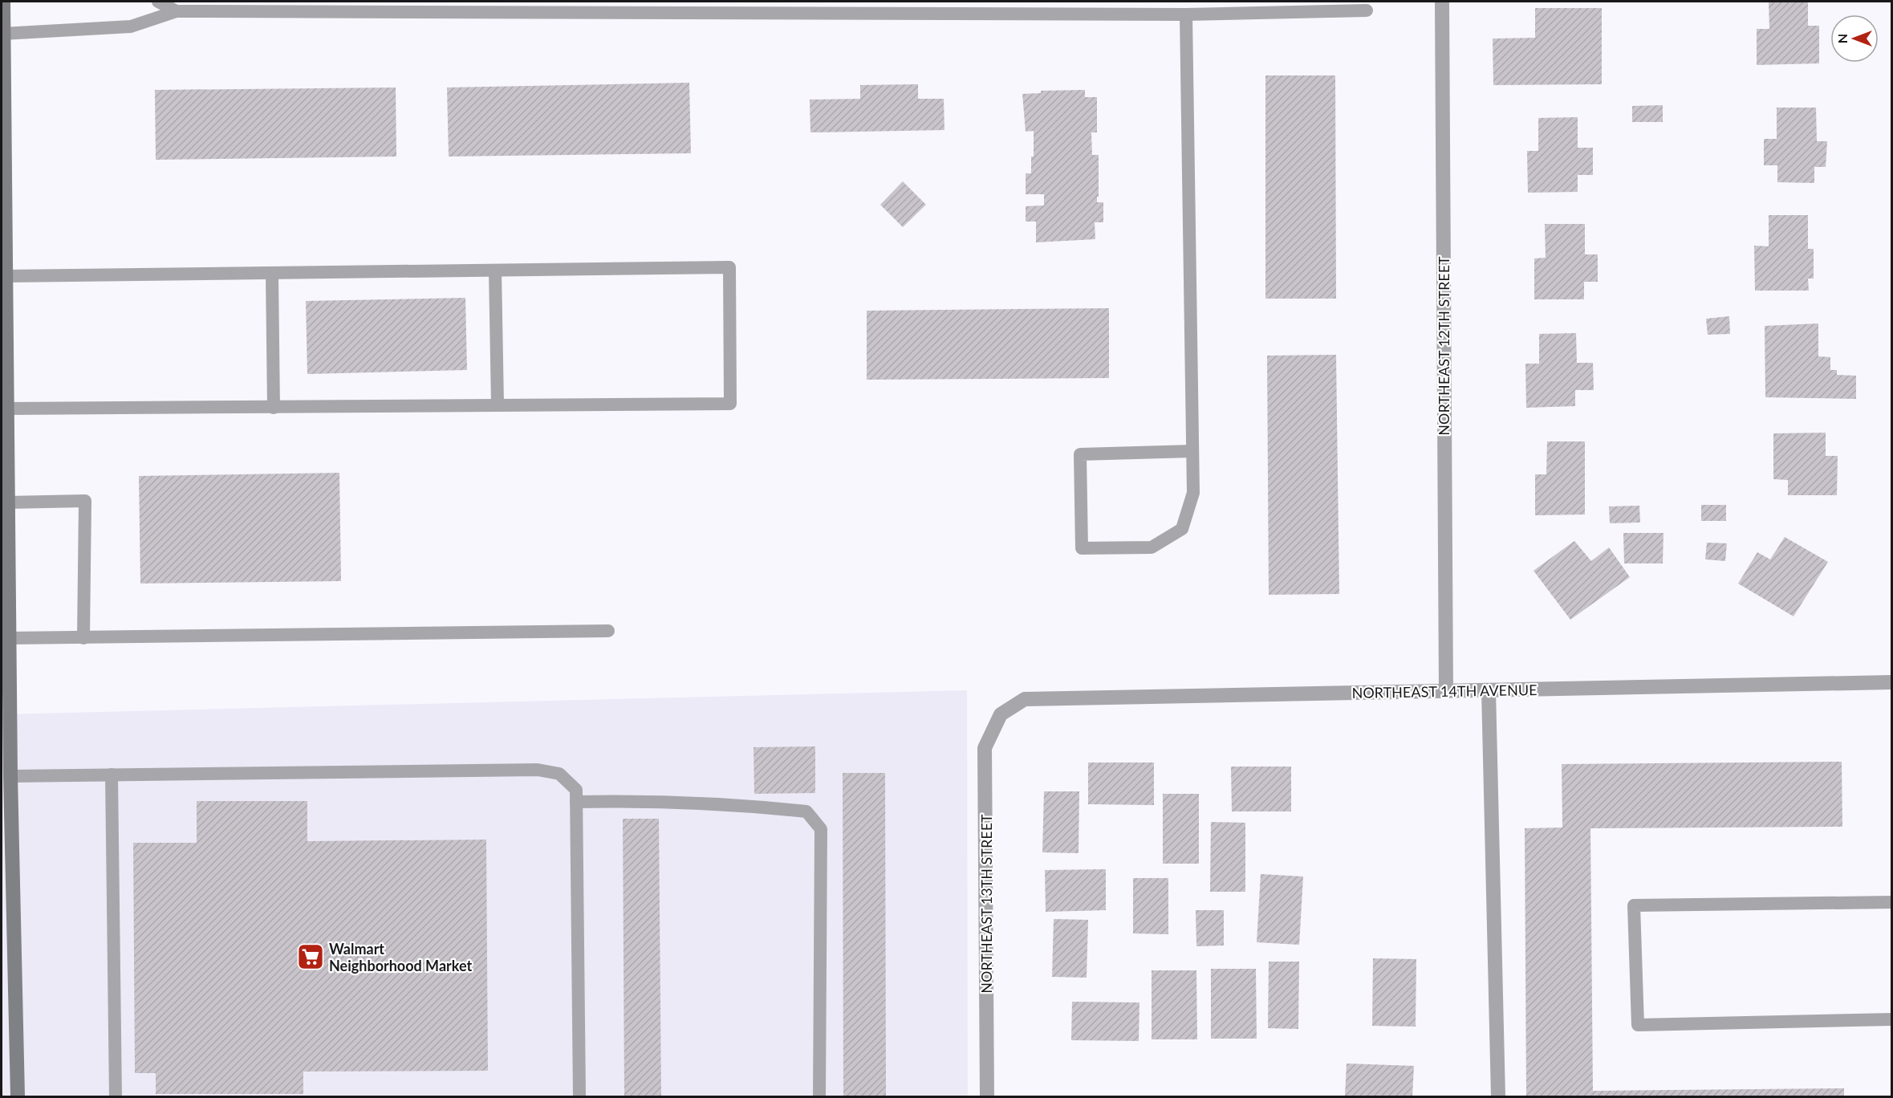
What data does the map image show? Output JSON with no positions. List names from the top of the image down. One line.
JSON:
{"streets":{"street":["NORTHEAST 12TH STREET","NORTHEAST 14TH AVENUE","NORTHEAST 13TH STREET"]},"crossings":[["NORTHEAST 12TH STREET","NORTHEAST 14TH AVENUE"],["NORTHEAST 14TH AVENUE","NORTHEAST 13TH STREET"]],"places":{"supermarket":["Walmart Neighborhood Market"]},"north":"left"}
